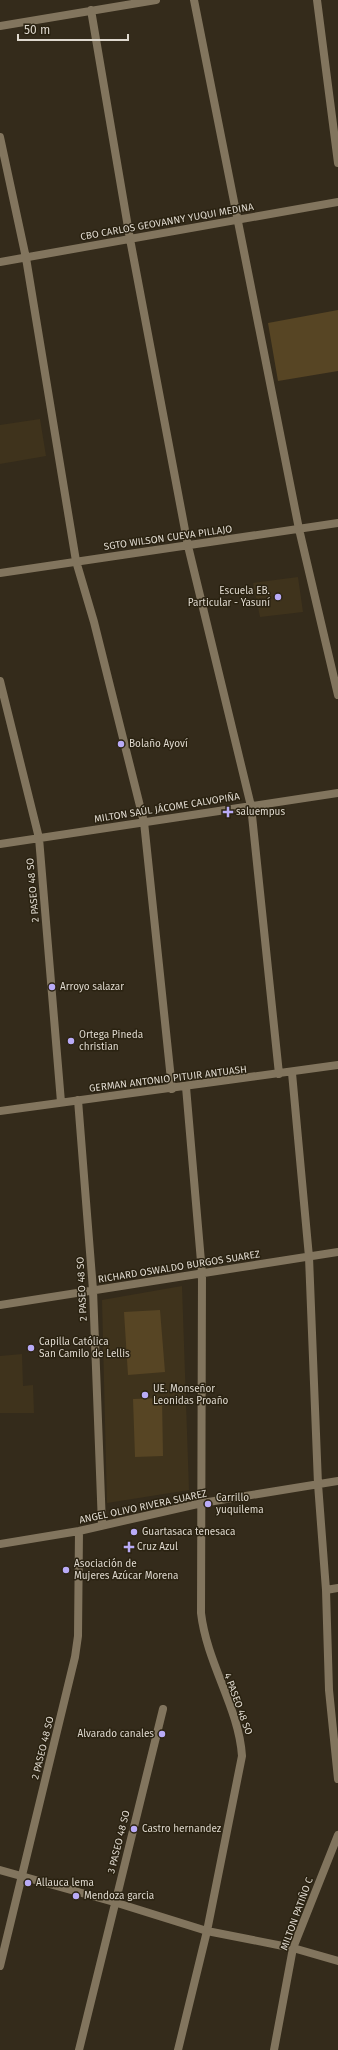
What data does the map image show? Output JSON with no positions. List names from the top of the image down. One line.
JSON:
{"streets":{"street":["CBO CARLOS GEOVANNY YUQUI MEDINA","SGTO WILSON CUEVA PILLAJO","MILTON SAÚL JÁCOME CALVOPIÑA","2 PASEO 48 SO","GERMAN ANTONIO PITUIR ANTUASH","RICHARD OSWALDO BURGOS SUAREZ","ANGEL OLIVO RIVERA SUAREZ","4 PASEO 48 SO","3 PASEO 48 SO","MILTON PATIÑO C"]},"crossings":[["MILTON SAÚL JÁCOME CALVOPIÑA","2 PASEO 48 SO"],["2 PASEO 48 SO","GERMAN ANTONIO PITUIR ANTUASH"],["2 PASEO 48 SO","RICHARD OSWALDO BURGOS SUAREZ"],["2 PASEO 48 SO","ANGEL OLIVO RIVERA SUAREZ"],["GERMAN ANTONIO PITUIR ANTUASH","4 PASEO 48 SO"],["RICHARD OSWALDO BURGOS SUAREZ","4 PASEO 48 SO"],["ANGEL OLIVO RIVERA SUAREZ","4 PASEO 48 SO"]],"places":{"other":["Escuela EB. Particular - Yasuní","Bolaño Ayoví","Arroyo salazar","Ortega Pineda christian","Capilla Católica San Camilo de Lellis","UE. Monseñor Leonidas Proaño","Carrillo yuquilema","Guartasaca tenesaca","Asociación de Mujeres Azúcar Morena","Alvarado canales","Castro hernandez","Allauca lema","Mendoza garcia"],"health":["saluempus","Cruz Azul"]},"scale_bar":"50 m"}
